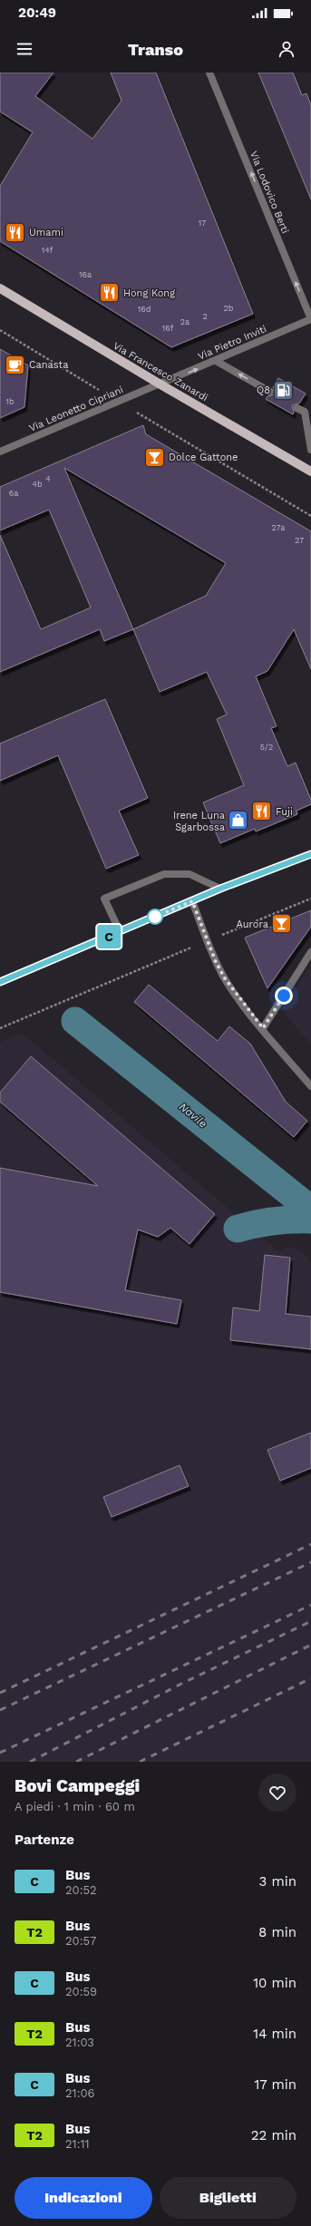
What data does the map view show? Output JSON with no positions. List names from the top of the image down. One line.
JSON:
{"streets":{"main road":["Via Francesco Zanardi"],"street":["Via Lodovico Berti","Via Pietro Inviti","Via Leonetto Cipriani"]},"crossings":[["Via Lodovico Berti","Via Pietro Inviti"],["Via Pietro Inviti","Via Francesco Zanardi"],["Via Pietro Inviti","Via Leonetto Cipriani"],["Via Francesco Zanardi","Via Leonetto Cipriani"]],"one_way":["Via Lodovico Berti","Via Pietro Inviti"],"water":["Navile"],"places":{"restaurant":["Umami","Hong Kong","Fuji"],"cafe":["Canasta"],"fuel station":["Q8"],"bar":["Dolce Gattone","Aurora"],"shop":["Irene Luna Sgarbossa"]},"lines":["bus line C"],"house_numbers":["17","14f","16a","2b","16d","2","2a","16f","1b","4","4b","6a","27a","27","5/2"],"page":{"status":"20:49","header":"Transo","on_map":"C","heading":[["Bovi Campeggi","A piedi · 1 min · 60 m"],"Partenze"],"list":[{"mark":"C","name":"Bus","note":"20:52","value":"3 min"},{"mark":"T2","name":"Bus","note":"20:57","value":"8 min"},{"mark":"C","name":"Bus","note":"20:59","value":"10 min"},{"mark":"T2","name":"Bus","note":"21:03","value":"14 min"},{"mark":"C","name":"Bus","note":"21:06","value":"17 min"},{"mark":"T2","name":"Bus","note":"21:11","value":"22 min"}],"buttons":["Indicazioni","Biglietti"]}}
